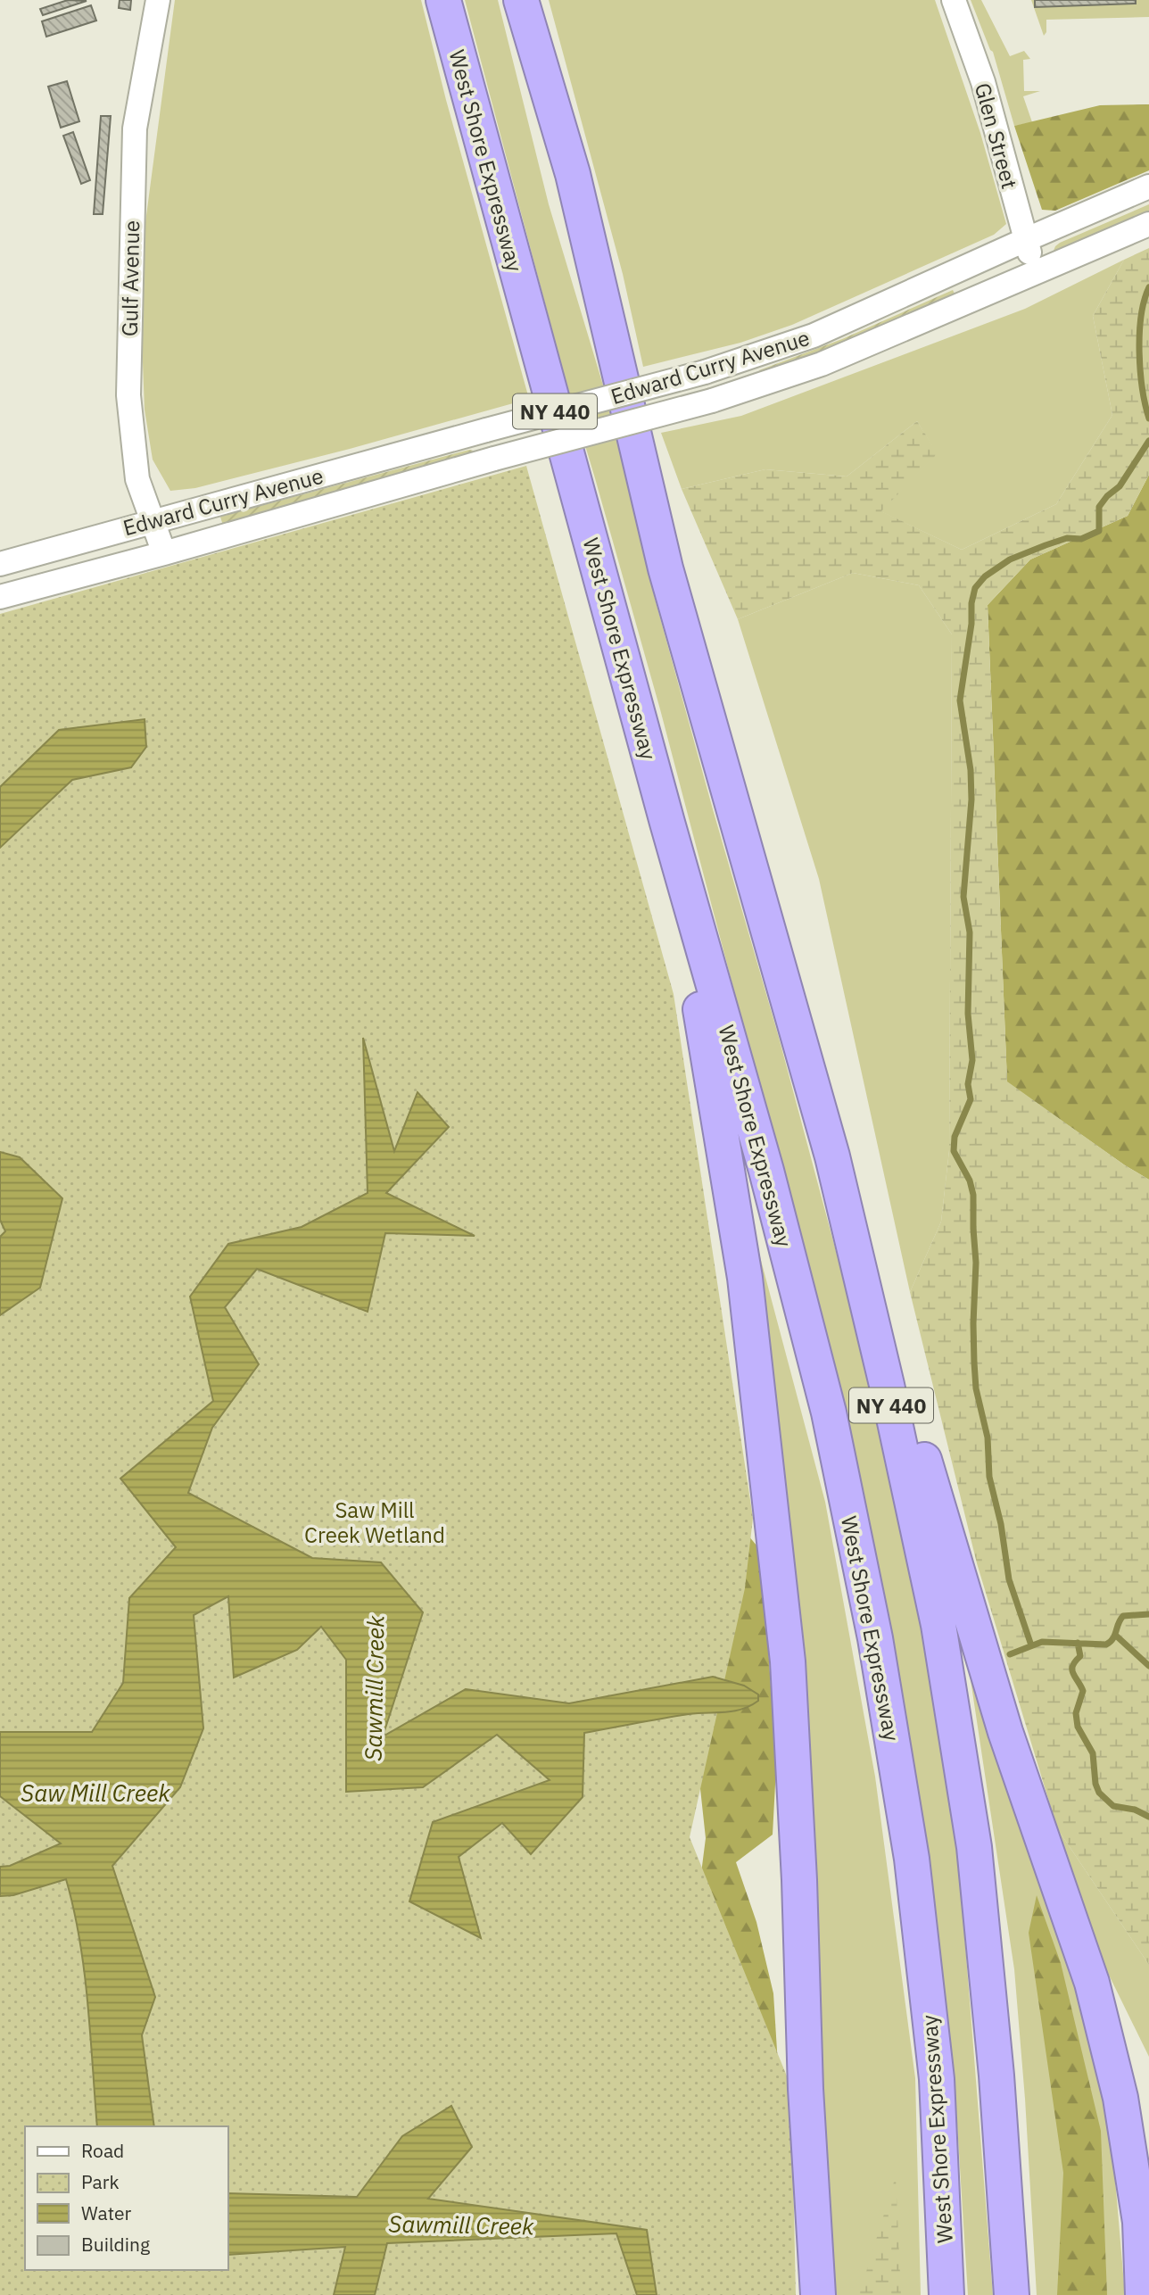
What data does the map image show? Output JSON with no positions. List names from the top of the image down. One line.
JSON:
{"streets":{"highway":["West Shore Expressway","NY 440"],"street":["Glen Street","Gulf Avenue","Edward Curry Avenue"]},"crossings":[["Glen Street","Edward Curry Avenue"],["Gulf Avenue","Edward Curry Avenue"]],"water":["Sawmill Creek","Saw Mill Creek"],"parks":["Saw Mill Creek Wetland"],"legend":["Road","Park","Water","Building"]}
